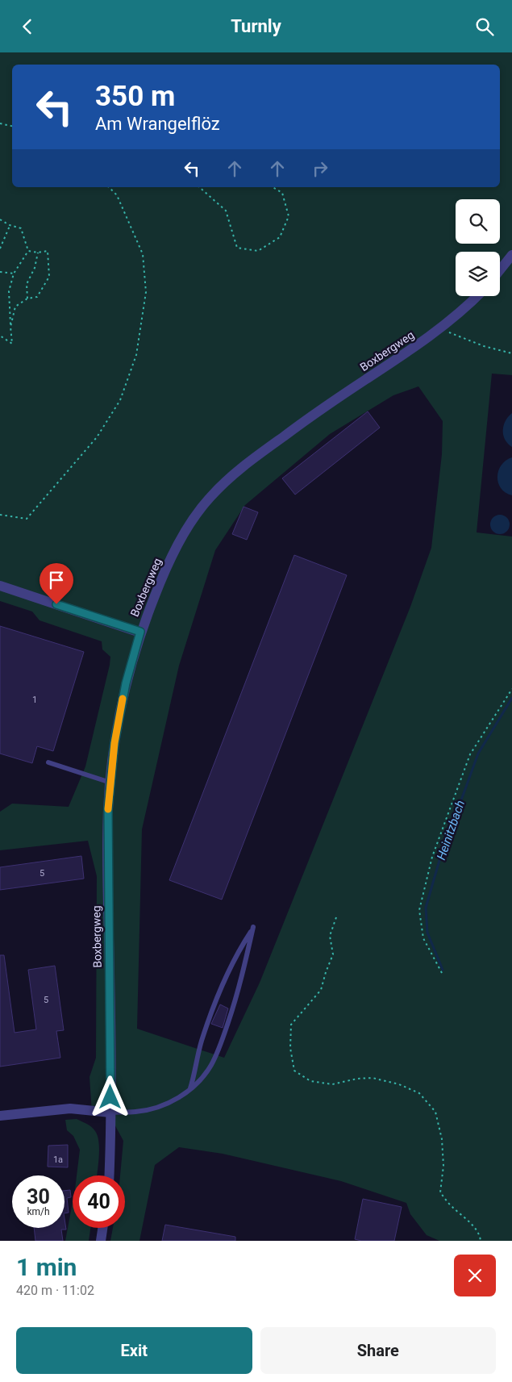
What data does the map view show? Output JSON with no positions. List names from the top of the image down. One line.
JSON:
{"streets":{"street":["Boxbergweg"]},"water":["Heinitzbach"],"house_numbers":["1","5","5","1a"],"page":{"header":"Turnly","turn":["350 m","Am Wrangelflöz"],"speed":"30 km/h","limit":"40","heading":["1 min","420 m · 11:02"],"buttons":["Exit","Share"]}}
